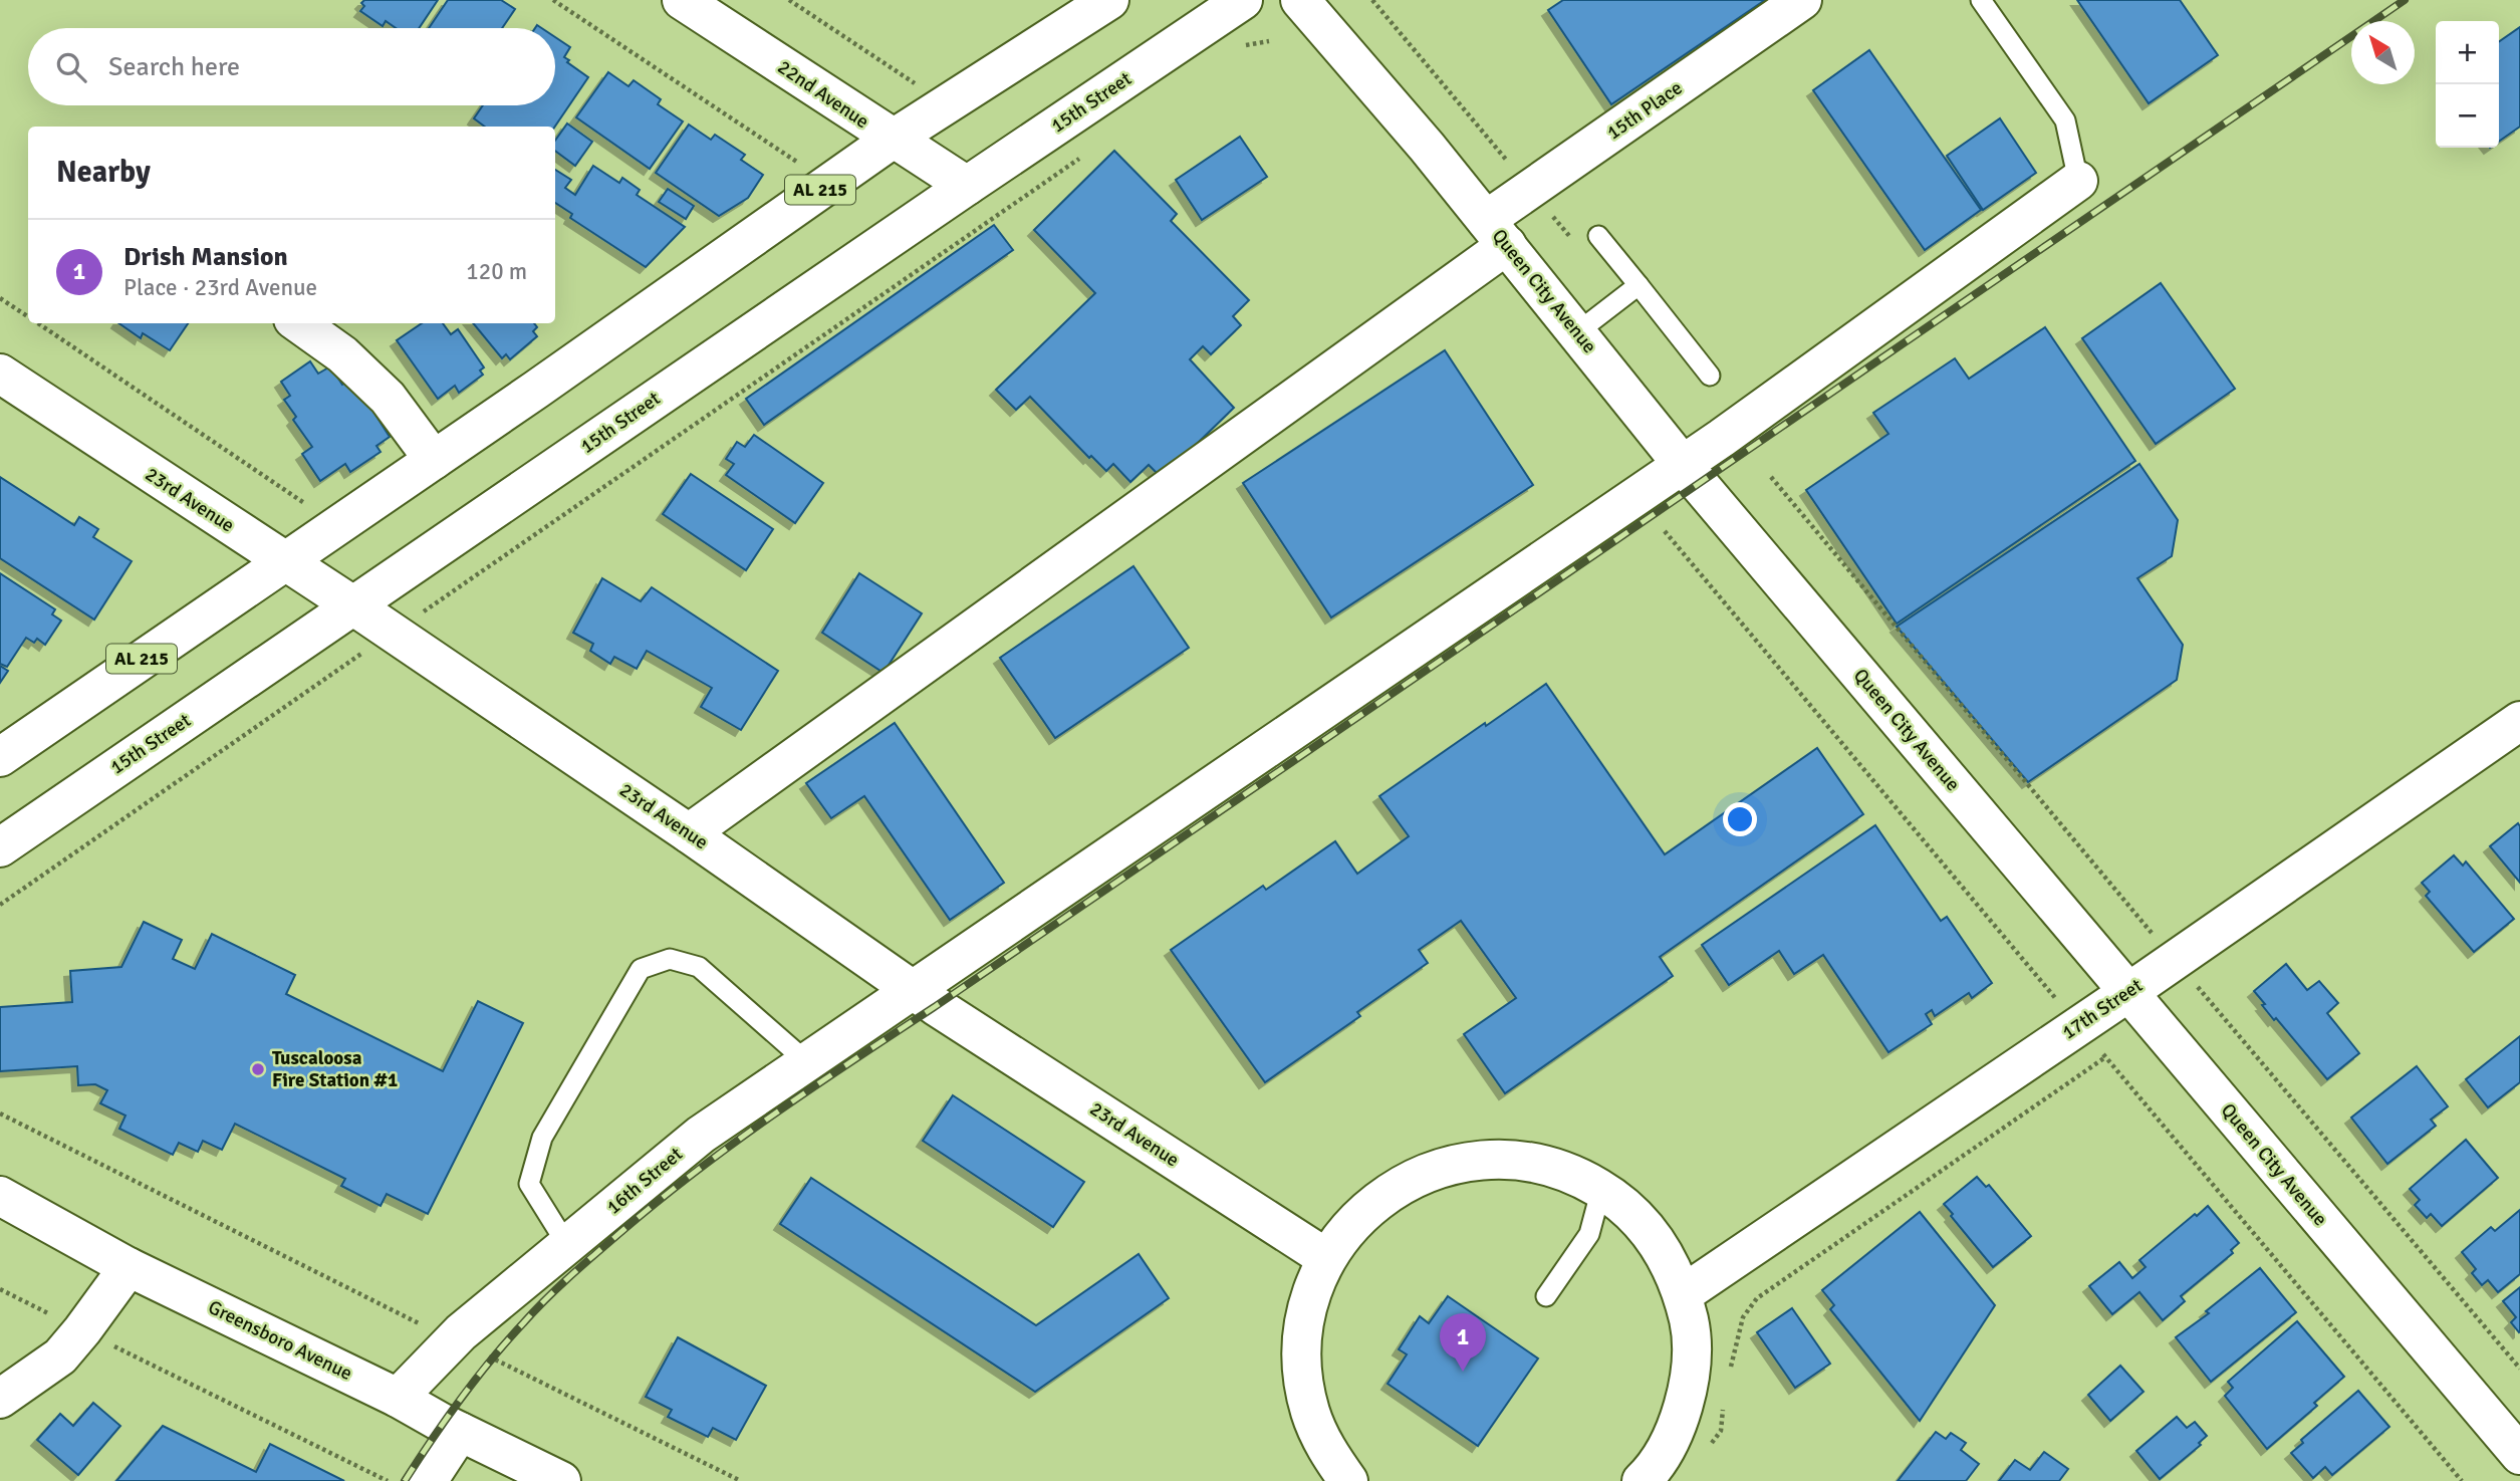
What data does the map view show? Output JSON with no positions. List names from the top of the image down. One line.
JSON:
{"streets":{"street":["22nd Avenue","15th Street","15th Place","AL 215","Queen City Avenue","23rd Avenue","17th Street","16th Street","Greensboro Avenue"]},"crossings":[["22nd Avenue","15th Street"],["22nd Avenue","AL 215"],["15th Street","23rd Avenue"],["15th Place","Queen City Avenue"],["15th Place","23rd Avenue"],["AL 215","23rd Avenue"],["Queen City Avenue","17th Street"],["Queen City Avenue","16th Street"],["23rd Avenue","16th Street"],["16th Street","Greensboro Avenue"]],"places":["Tuscaloosa Fire Station #1"],"north":"top left","page":{"map_buttons":["+","−"],"search":"Search here","heading":"Nearby","list":[{"mark":"1","name":"Drish Mansion","note":"Place · 23rd Avenue","value":"120 m"}],"pins":"1"}}
